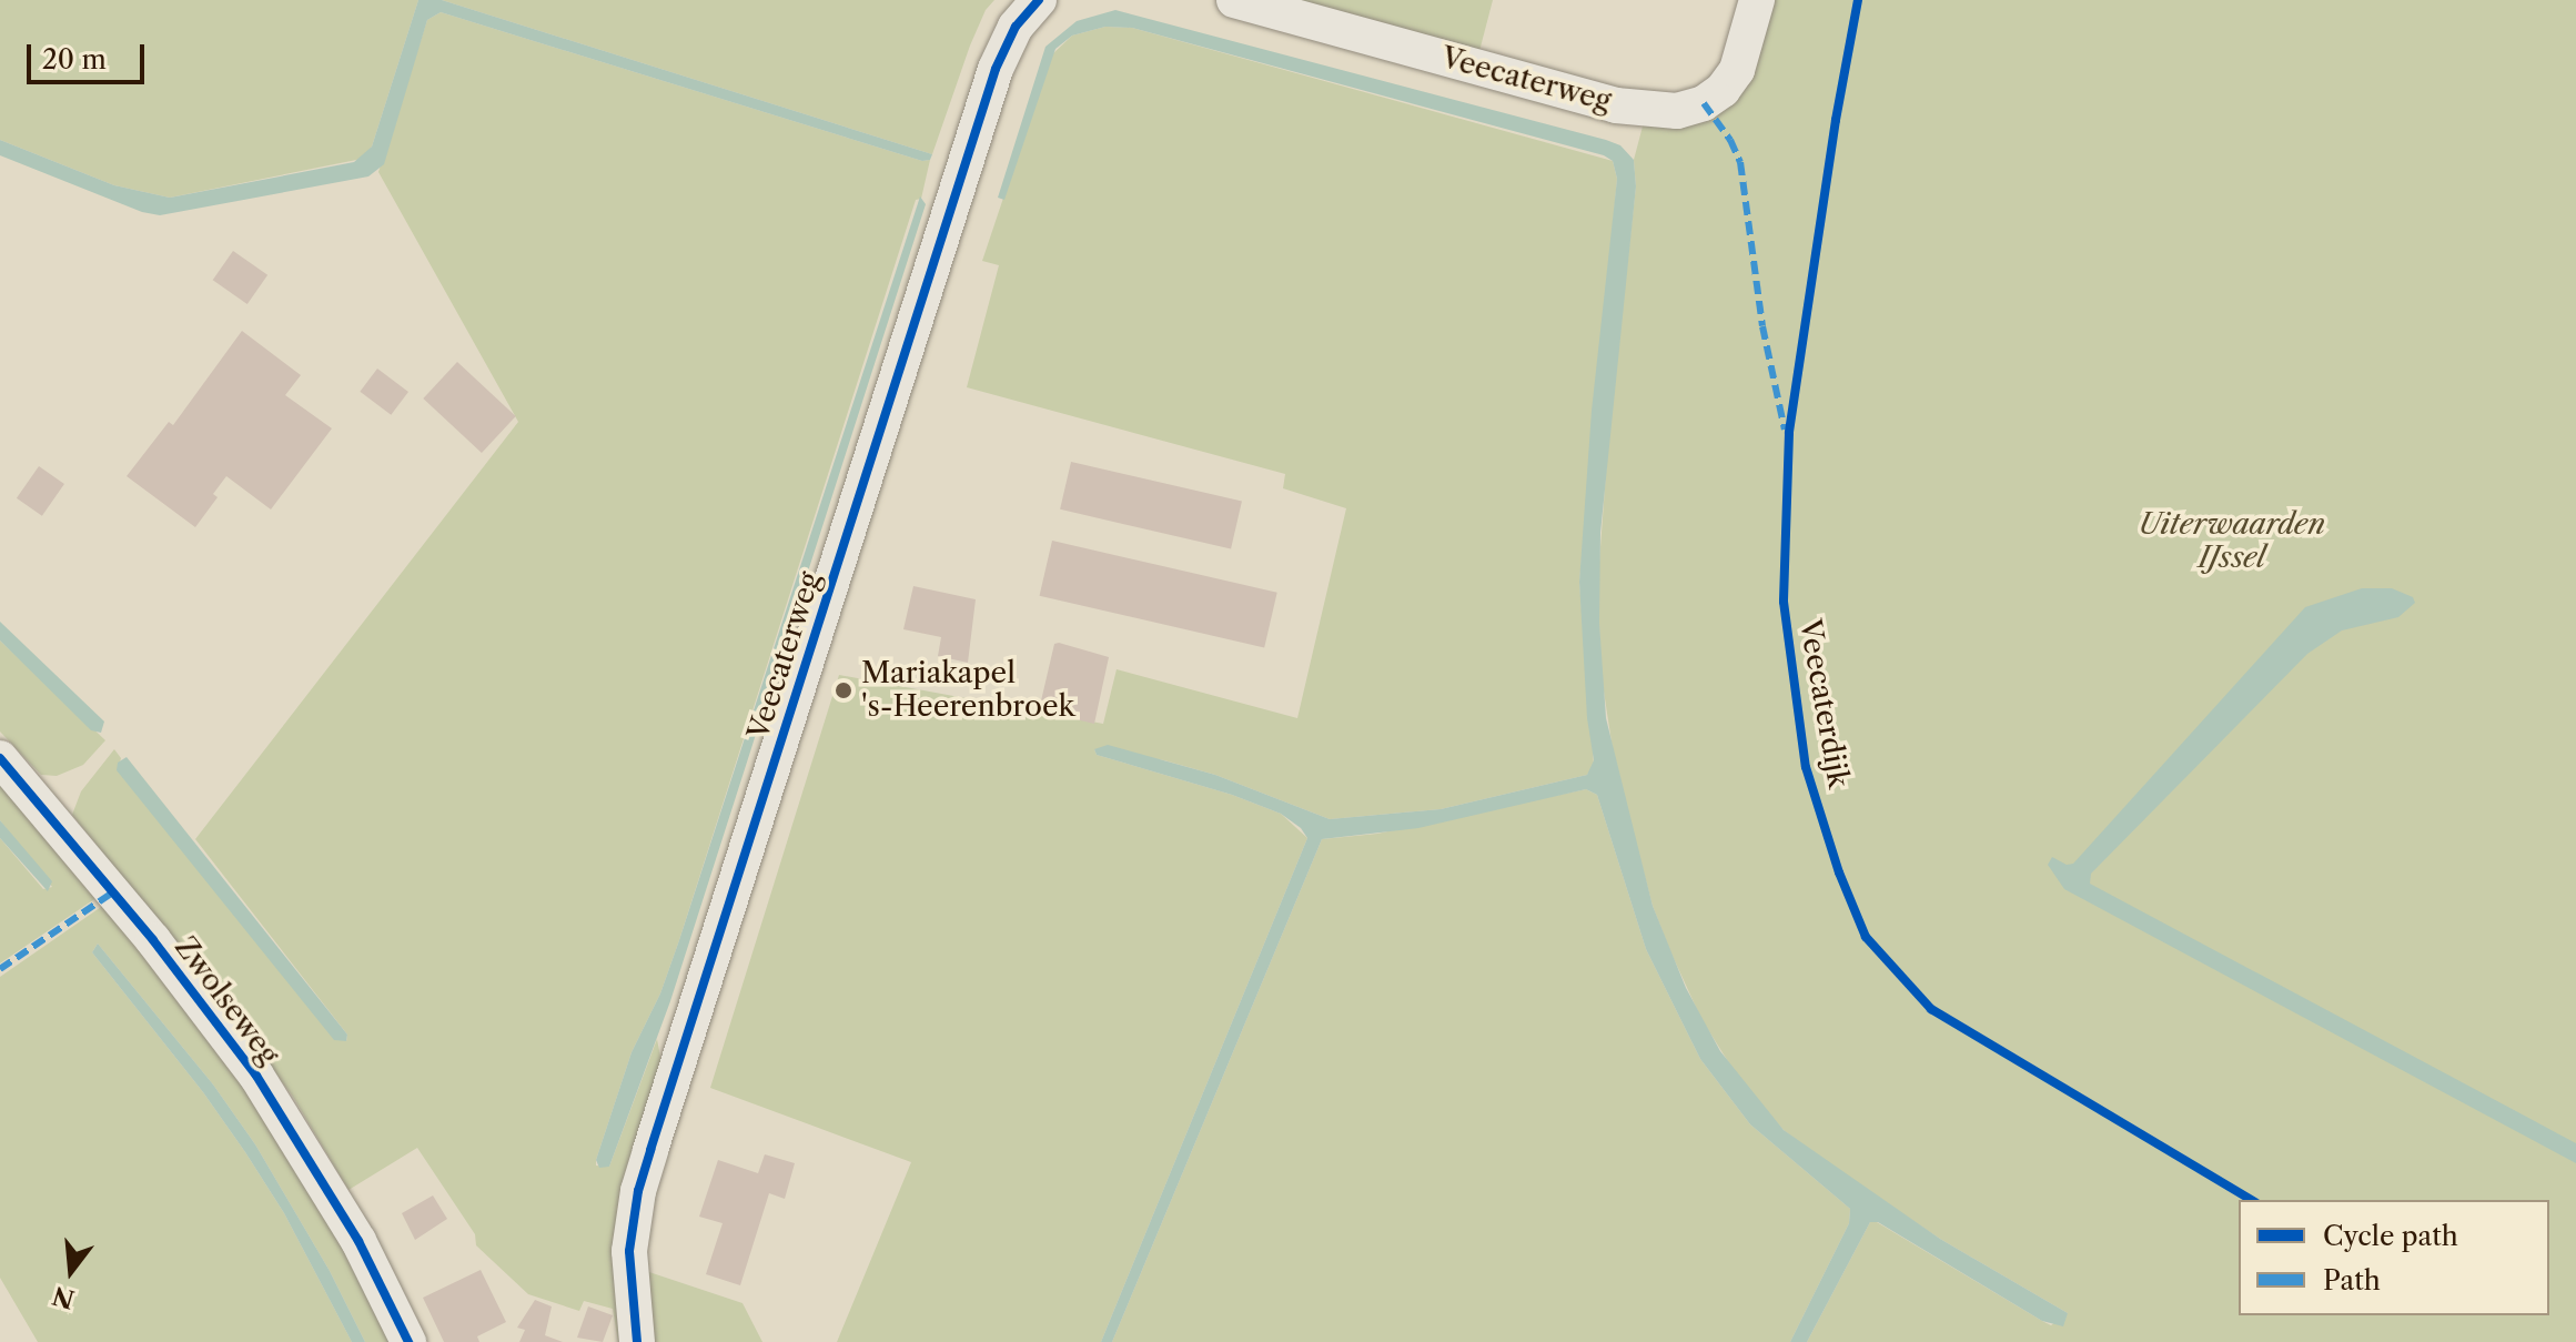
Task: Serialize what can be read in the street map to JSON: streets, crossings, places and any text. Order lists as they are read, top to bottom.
{
  "streets": {
    "street": ["Veecaterweg", "Zwolseweg"],
    "cycle path": ["Veecaterdijk"]
  },
  "parks": ["Uiterwaarden IJssel"],
  "places": ["Mariakapel 's-Heerenbroek"],
  "legend": ["Cycle path", "Path"],
  "scale_bar": "20 m",
  "north": "bottom"
}
